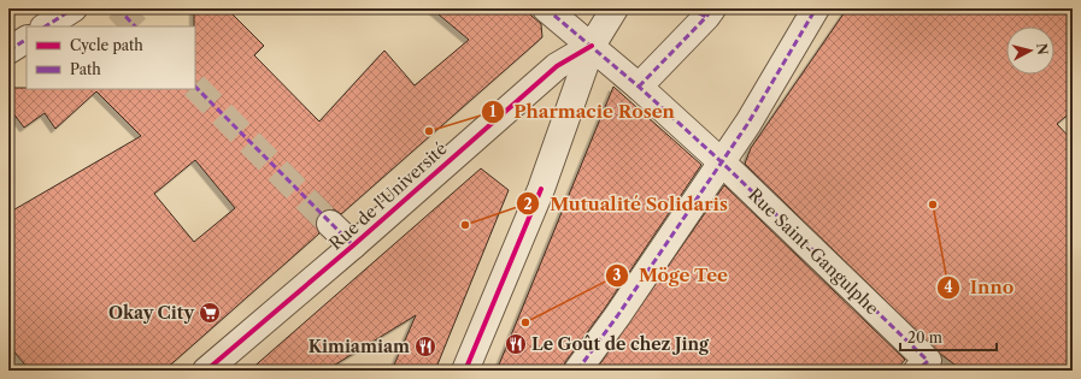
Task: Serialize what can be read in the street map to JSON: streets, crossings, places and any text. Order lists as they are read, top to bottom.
{
  "streets": {
    "street": ["Rue de l'Université", "Rue Saint-Gangulphe"]
  },
  "crossings": [
    ["Rue de l'Université", "Rue Saint-Gangulphe"]
  ],
  "places": {
    "other": [
      "Pharmacie Rosen",
      "Inno",
      "Mutualité Solidaris",
      "Möge Tee"
    ],
    "supermarket": ["Okay City"],
    "restaurant": ["Le Goût de chez Jing", "Kimiamiam"]
  },
  "legend": ["Cycle path", "Path"],
  "scale_bar": "20 m",
  "north": "right"
}
